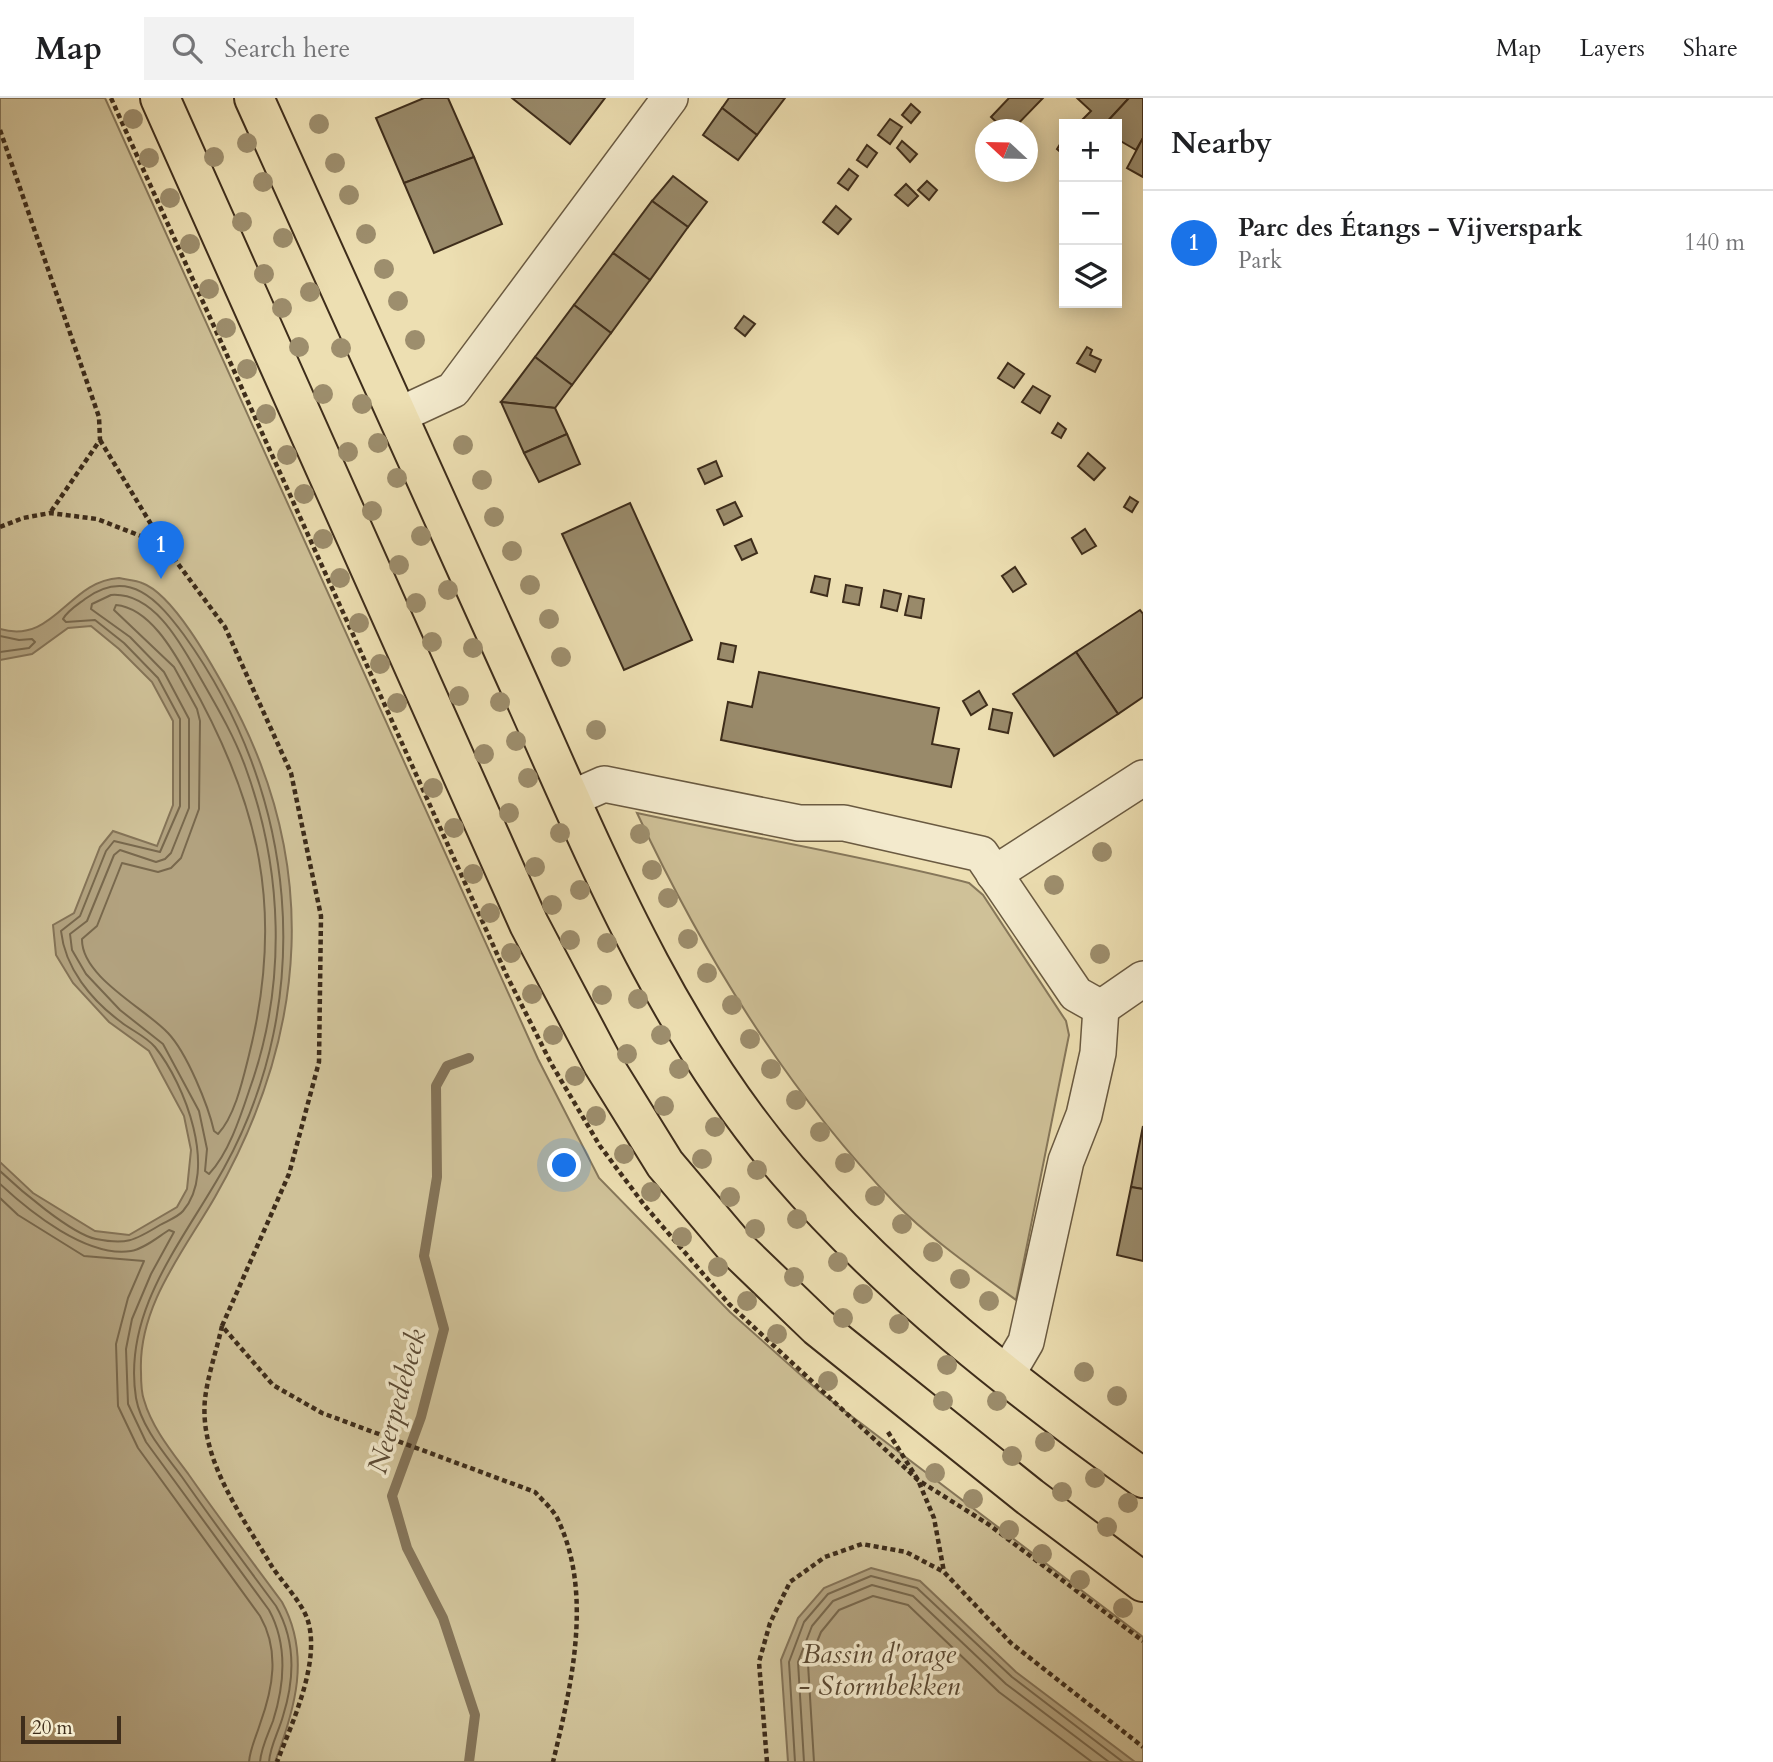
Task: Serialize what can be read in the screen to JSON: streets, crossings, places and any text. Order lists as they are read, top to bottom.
{
  "water": ["Neerpedebeek", "Bassin d'orage - Stormbekken"],
  "scale_bar": "20 m",
  "north": "left",
  "page": {
    "header": "Map",
    "search": "Search here",
    "nav": ["Map", "Layers", "Share"],
    "heading": "Nearby",
    "map_buttons": ["+", "−"],
    "list": [
      {
        "mark": "1",
        "name": "Parc des Étangs - Vijverspark",
        "note": "Park",
        "value": "140 m"
      }
    ],
    "pins": "1",
    "scale": "20 m"
  }
}
